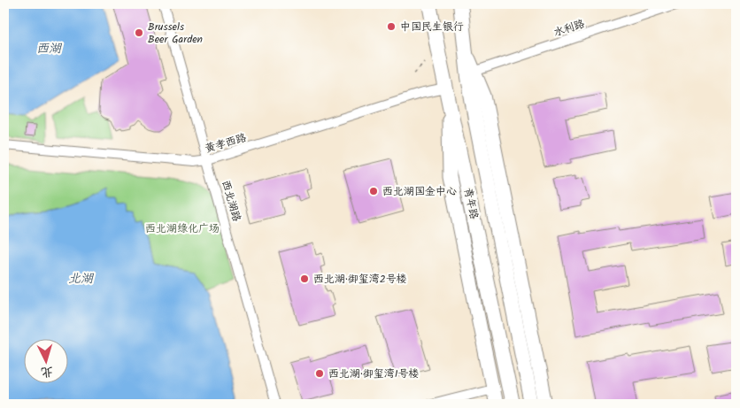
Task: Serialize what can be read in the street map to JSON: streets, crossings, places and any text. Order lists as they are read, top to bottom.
{
  "streets": {
    "main road": ["青年路"],
    "street": ["水利路", "黄孝西路", "西北湖路"]
  },
  "crossings": [
    ["水利路", "青年路"],
    ["黄孝西路", "西北湖路"],
    ["黄孝西路", "青年路"]
  ],
  "water": ["西湖", "北湖"],
  "parks": ["西北湖绿化广场"],
  "places": [
    "中国民生银行",
    "Brussels Beer Garden",
    "西北湖国金中心",
    "西北湖·御玺湾2号楼",
    "西北湖·御玺湾1号楼"
  ],
  "north": "bottom"
}
